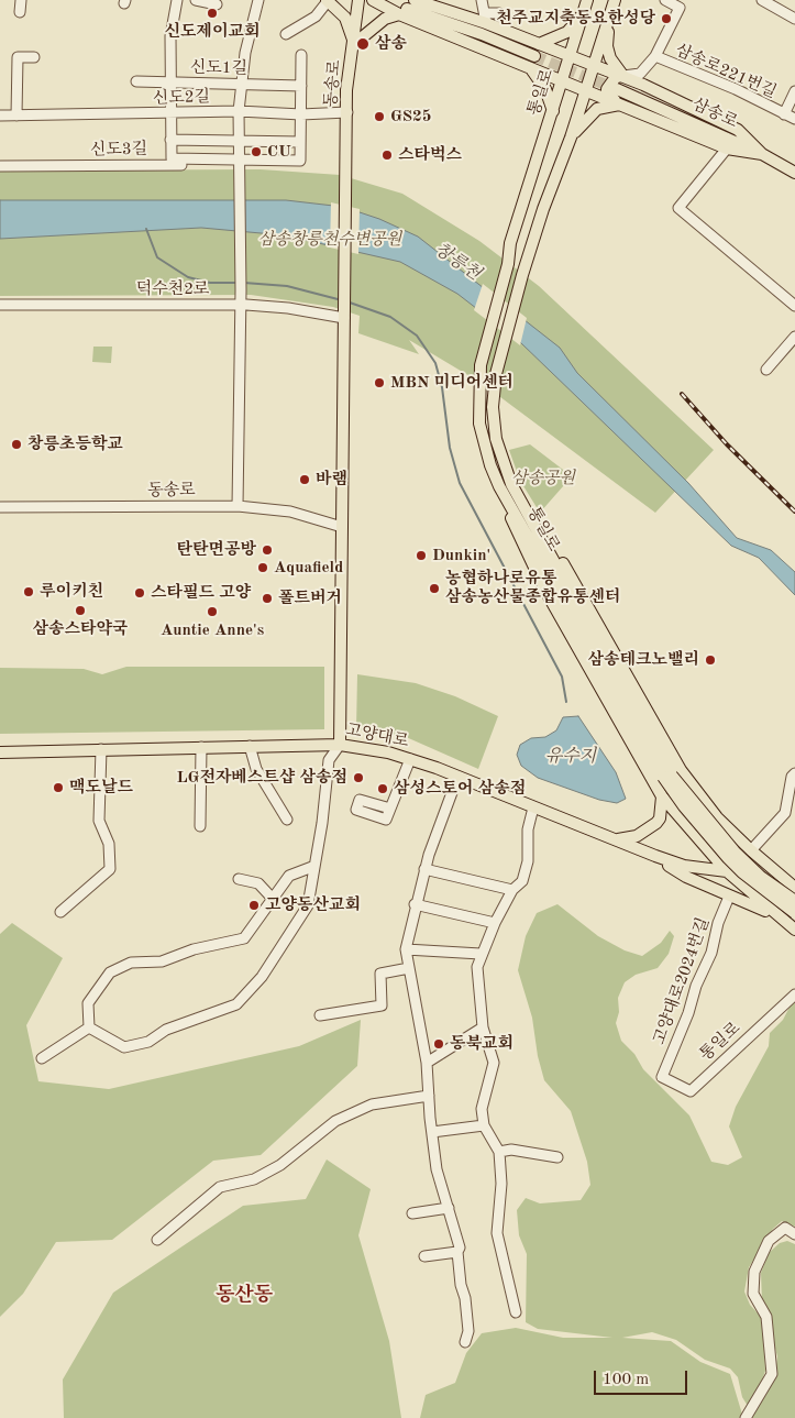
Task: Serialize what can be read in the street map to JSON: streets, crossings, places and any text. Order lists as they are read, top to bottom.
{
  "streets": {
    "main road": [
      "동송로",
      "통일로",
      "삼송로",
      "고양대로"
    ],
    "street": [
      "신도1길",
      "삼송로221번길",
      "신도2길",
      "신도3길",
      "덕수천2로",
      "고양대로2024번길"
    ]
  },
  "crossings": [
    ["동송로", "신도2길"],
    ["동송로", "덕수천2로"],
    ["통일로", "고양대로2024번길"]
  ],
  "districts": ["동산동"],
  "water": ["창릉천", "유수지"],
  "parks": ["삼송창릉천수변공원", "삼송공원"],
  "places": [
    "신도제이교회",
    "천주교지축동요한성당",
    "삼송",
    "GS25",
    "CU",
    "스타벅스",
    "MBN 미디어센터",
    "창릉초등학교",
    "바램",
    "탄탄면공방",
    "Dunkin'",
    "Aquafield",
    "농협하나로유통 삼송농산물종합유통센터",
    "루이키친",
    "스타필드 고양",
    "폴트버거",
    "삼송스타약국",
    "Auntie Anne's",
    "삼송테크노밸리",
    "LG전자베스트샵 삼송점",
    "맥도날드",
    "삼성스토어 삼송점",
    "고양동산교회",
    "동북교회"
  ],
  "scale_bar": "100 m"
}
